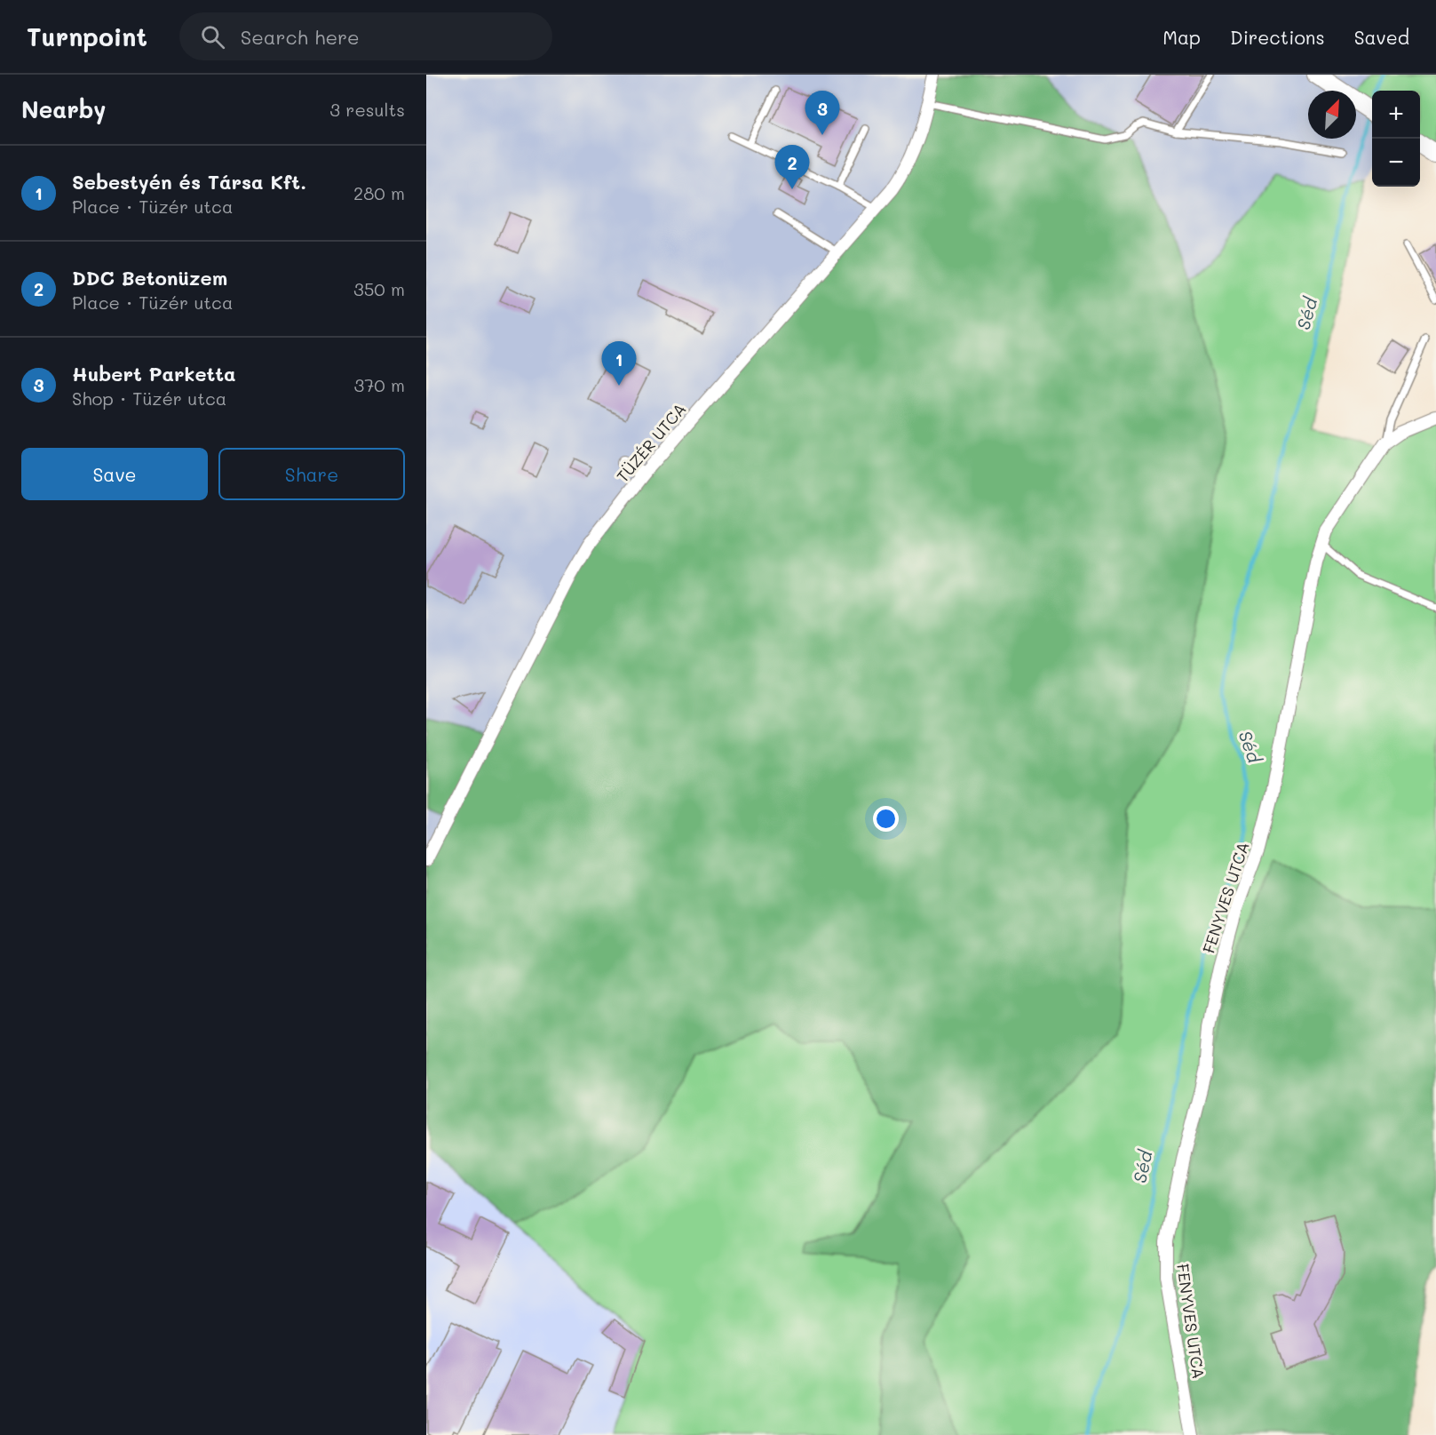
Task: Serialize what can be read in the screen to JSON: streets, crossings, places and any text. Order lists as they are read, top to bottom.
{
  "streets": {
    "street": ["TÜZÉR UTCA", "FENYVES UTCA"]
  },
  "water": ["Séd"],
  "north": "top right",
  "page": {
    "header": "Turnpoint",
    "search": "Search here",
    "nav": ["Map", "Directions", "Saved"],
    "heading": ["Nearby", "3 results"],
    "map_buttons": ["+", "−"],
    "pins": ["3", "2", "1"],
    "list": [
      {
        "mark": "1",
        "name": "Sebestyén és Társa Kft.",
        "note": "Place · Tüzér utca",
        "value": "280 m"
      },
      {
        "mark": "2",
        "name": "DDC Betonüzem",
        "note": "Place · Tüzér utca",
        "value": "350 m"
      },
      {
        "mark": "3",
        "name": "Hubert Parketta",
        "note": "Shop · Tüzér utca",
        "value": "370 m"
      }
    ],
    "buttons": ["Save", "Share"]
  }
}
